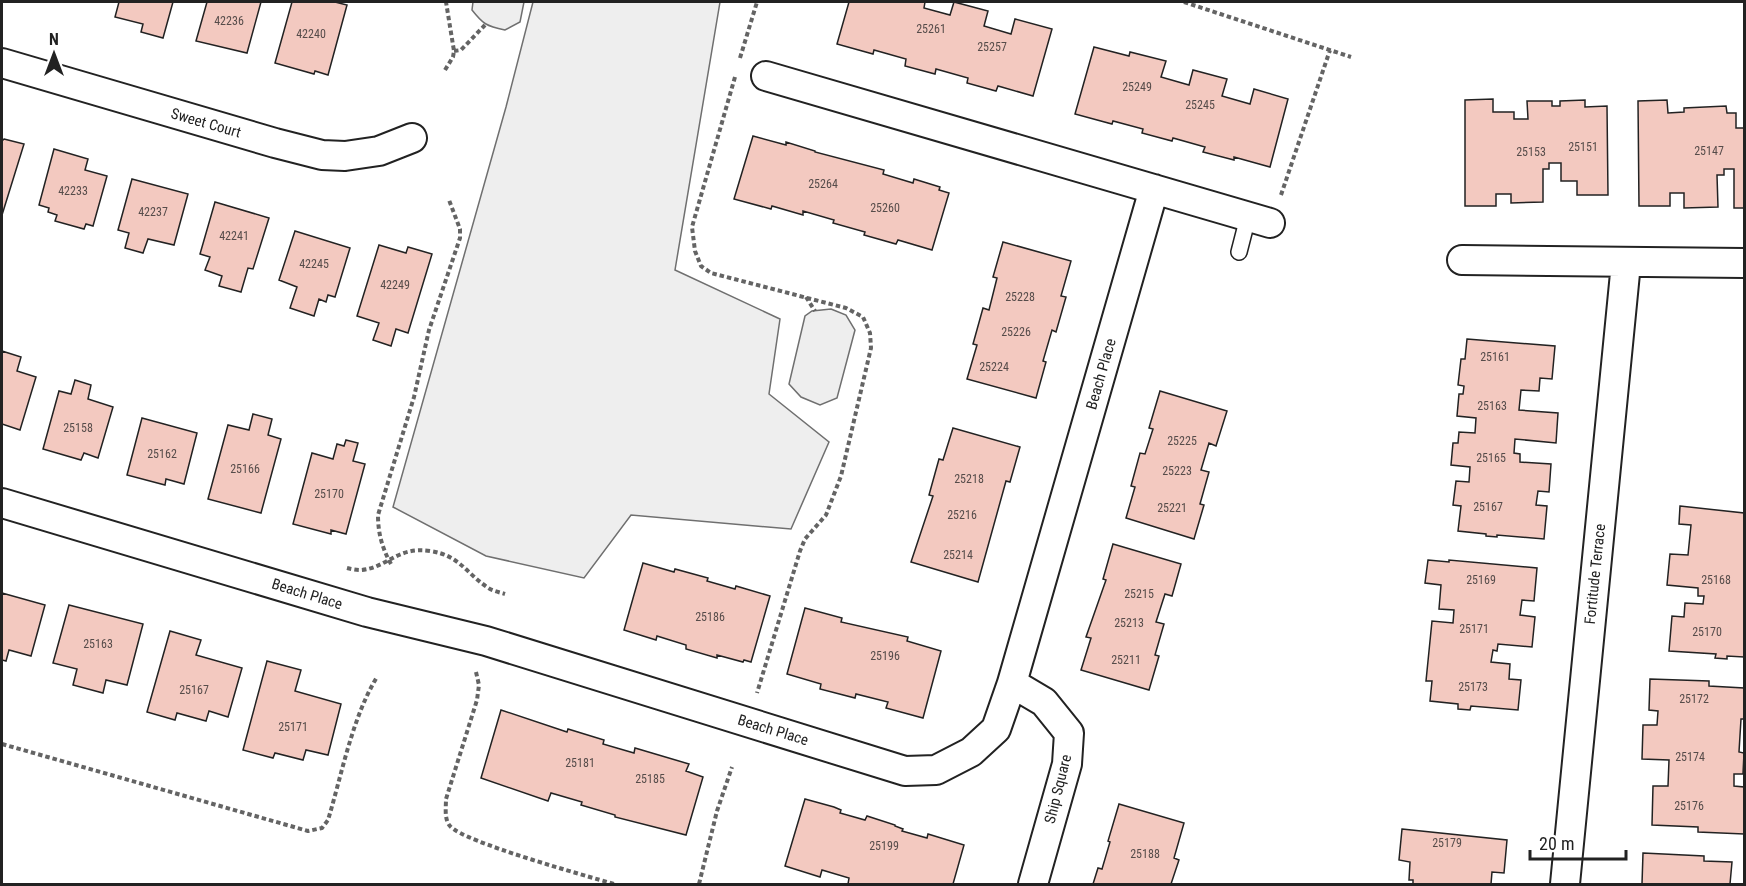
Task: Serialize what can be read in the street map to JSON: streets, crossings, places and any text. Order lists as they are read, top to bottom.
{
  "streets": {
    "street": [
      "Sweet Court",
      "Beach Place",
      "Fortitude Terrace",
      "Ship Square"
    ]
  },
  "crossings": [
    ["Beach Place", "Ship Square"]
  ],
  "house_numbers": [
    "42236",
    "25261",
    "42240",
    "25257",
    "25249",
    "25245",
    "25151",
    "25147",
    "25153",
    "25264",
    "42233",
    "25260",
    "42237",
    "42241",
    "42245",
    "42249",
    "25228",
    "25226",
    "25161",
    "25224",
    "25163",
    "25158",
    "25225",
    "25162",
    "25165",
    "25166",
    "25223",
    "25218",
    "25170",
    "25167",
    "25221",
    "25216",
    "25214",
    "25169",
    "25168",
    "25215",
    "25186",
    "25213",
    "25171",
    "25170",
    "25163",
    "25196",
    "25211",
    "25173",
    "25167",
    "25172",
    "25171",
    "25174",
    "25181",
    "25185",
    "25176",
    "25179",
    "25199",
    "25188"
  ],
  "scale_bar": "20 m",
  "north": "top"
}
